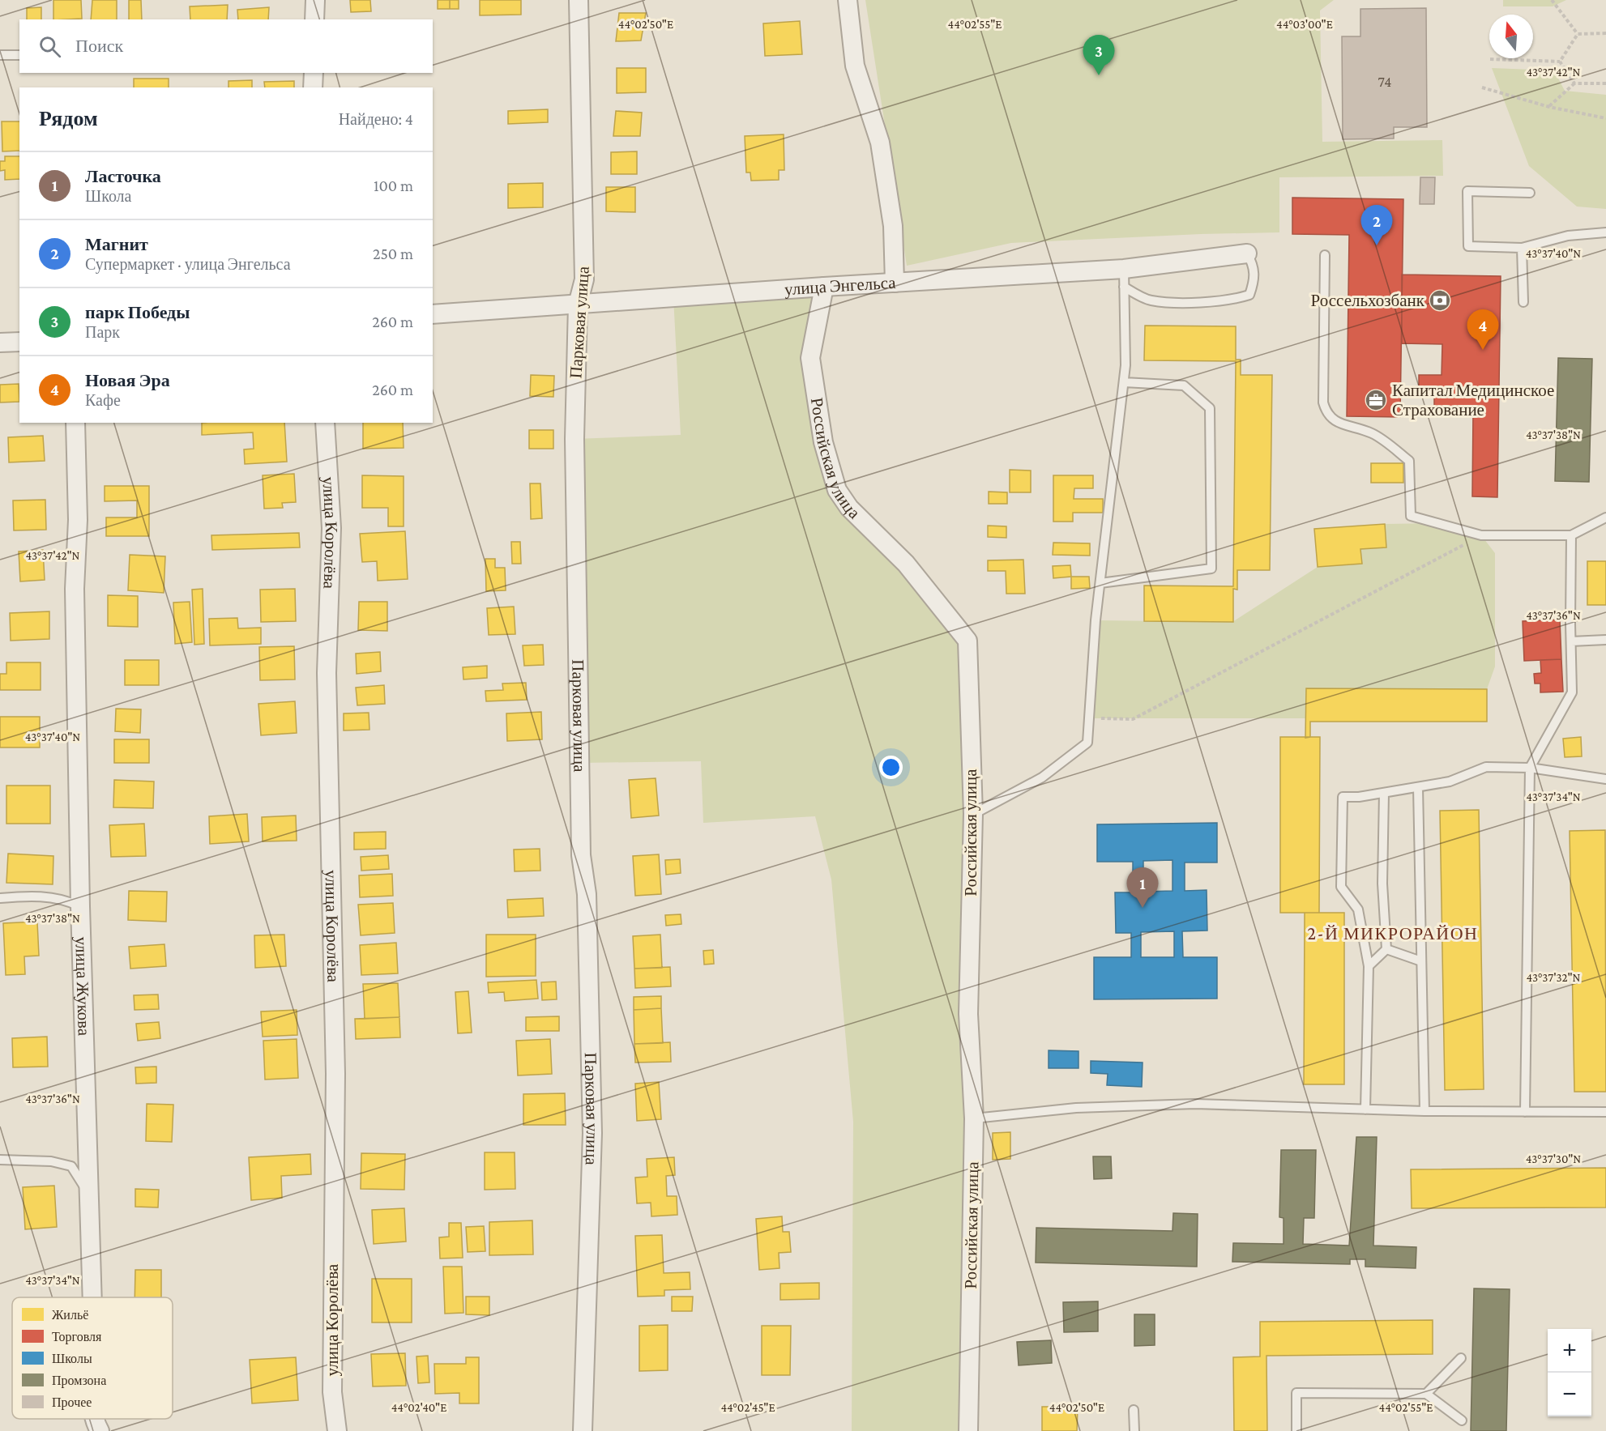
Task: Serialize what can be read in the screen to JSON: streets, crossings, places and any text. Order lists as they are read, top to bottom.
{
  "streets": {
    "street": [
      "улица Энгельса",
      "Парковая улица",
      "Российская улица",
      "улица Королёва",
      "улица Жукова"
    ]
  },
  "crossings": [
    ["улица Энгельса", "Парковая улица"],
    ["улица Энгельса", "Российская улица"]
  ],
  "districts": ["2-Й МИКРОРАЙОН"],
  "places": {
    "bank": ["Россельхозбанк"],
    "office": ["Капитал Медицинское Страхование"]
  },
  "house_numbers": ["74"],
  "legend": [
    "Жильё",
    "Торговля",
    "Школы",
    "Промзона",
    "Прочее"
  ],
  "north": "top",
  "page": {
    "search": "Поиск",
    "pins": [
      "3",
      "2",
      "4",
      "1"
    ],
    "heading": ["Рядом", "Найдено: 4"],
    "list": [
      {
        "mark": "1",
        "name": "Ласточка",
        "note": "Школа",
        "value": "100 m"
      },
      {
        "mark": "2",
        "name": "Магнит",
        "note": "Супермаркет · улица Энгельса",
        "value": "250 m"
      },
      {
        "mark": "3",
        "name": "парк Победы",
        "note": "Парк",
        "value": "260 m"
      },
      {
        "mark": "4",
        "name": "Новая Эра",
        "note": "Кафе",
        "value": "260 m"
      }
    ],
    "map_buttons": ["+", "−"]
  },
  "coordinates": [
    "44°03'00\"E",
    "44°02'50\"E",
    "44°02'55\"E",
    "43°37'42\"N",
    "43°37'40\"N",
    "43°37'38\"N",
    "43°37'36\"N",
    "43°37'34\"N",
    "43°37'32\"N",
    "43°37'30\"N",
    "44°02'40\"E",
    "44°02'45\"E"
  ]
}
